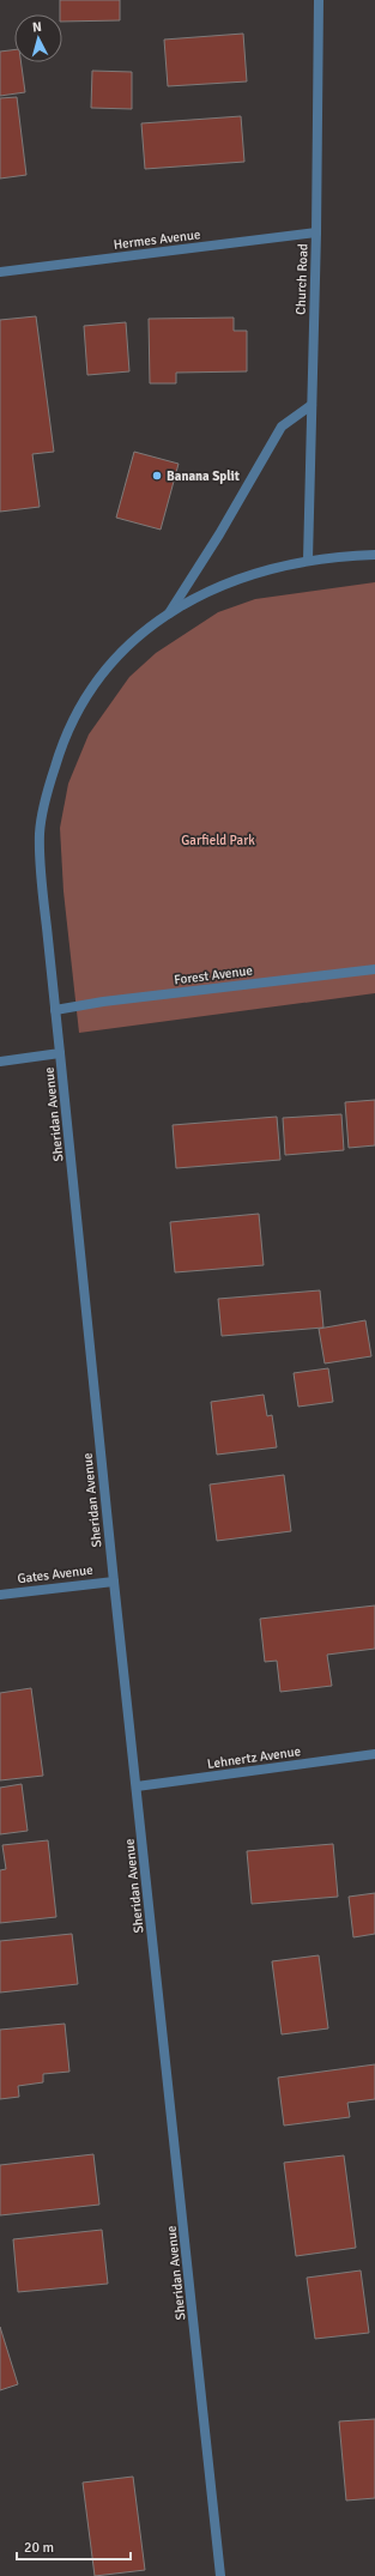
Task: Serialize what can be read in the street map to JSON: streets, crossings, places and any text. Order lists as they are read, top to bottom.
{
  "streets": {
    "street": [
      "Hermes Avenue",
      "Church Road",
      "Forest Avenue",
      "Sheridan Avenue",
      "Gates Avenue",
      "Lehnertz Avenue"
    ]
  },
  "crossings": [
    ["Hermes Avenue", "Church Road"],
    ["Church Road", "Sheridan Avenue"],
    ["Forest Avenue", "Sheridan Avenue"],
    ["Sheridan Avenue", "Gates Avenue"],
    ["Sheridan Avenue", "Lehnertz Avenue"]
  ],
  "parks": ["Garfield Park"],
  "places": ["Banana Split"],
  "scale_bar": "20 m",
  "north": "top"
}
